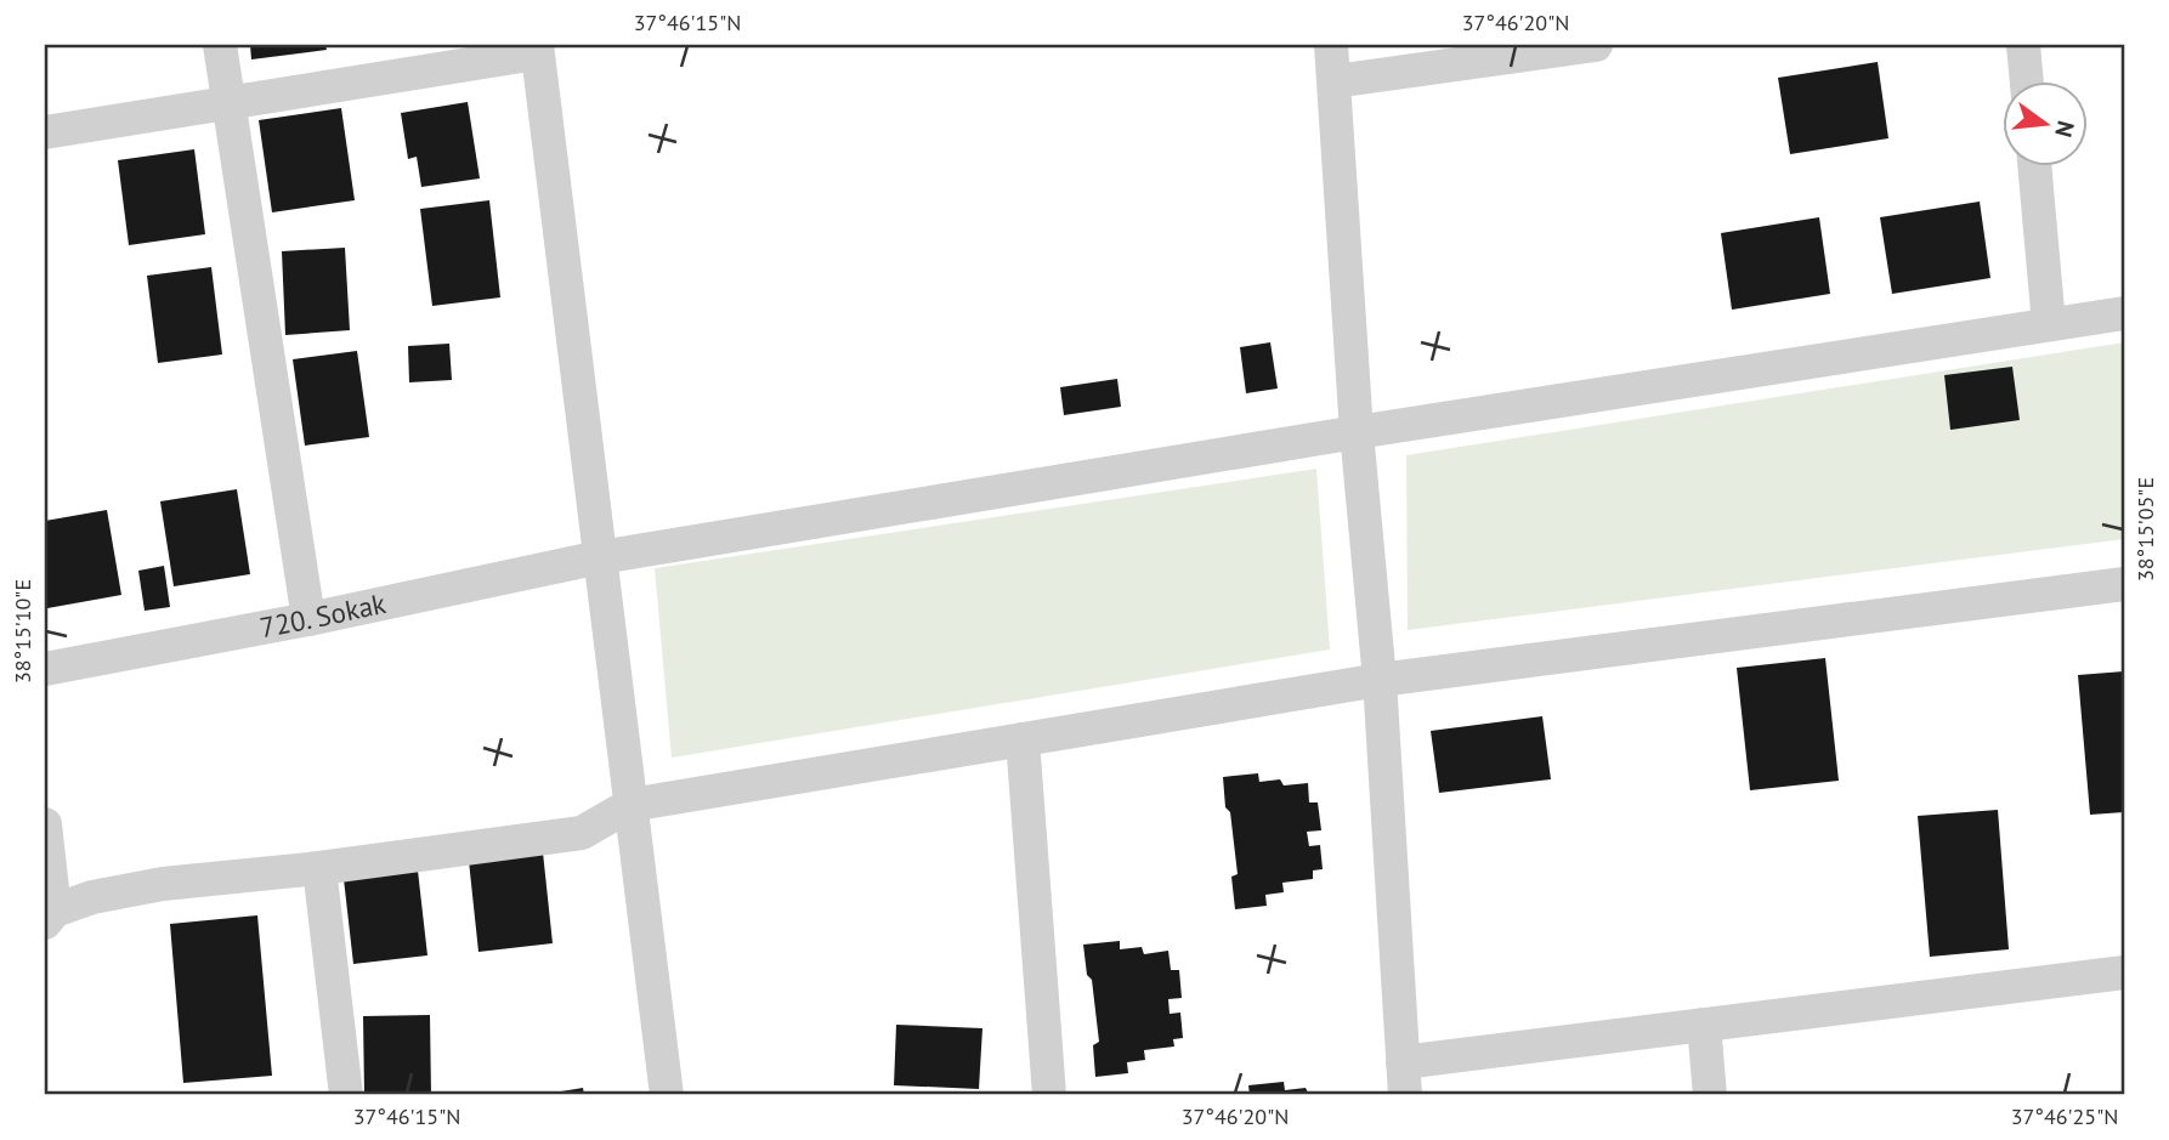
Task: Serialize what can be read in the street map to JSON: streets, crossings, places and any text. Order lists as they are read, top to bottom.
{
  "streets": {
    "street": ["720. Sokak"]
  },
  "north": "right",
  "coordinates": [
    "37°46'15\"N",
    "37°46'20\"N",
    "38°15'05\"E",
    "38°15'10\"E",
    "37°46'25\"N"
  ]
}
